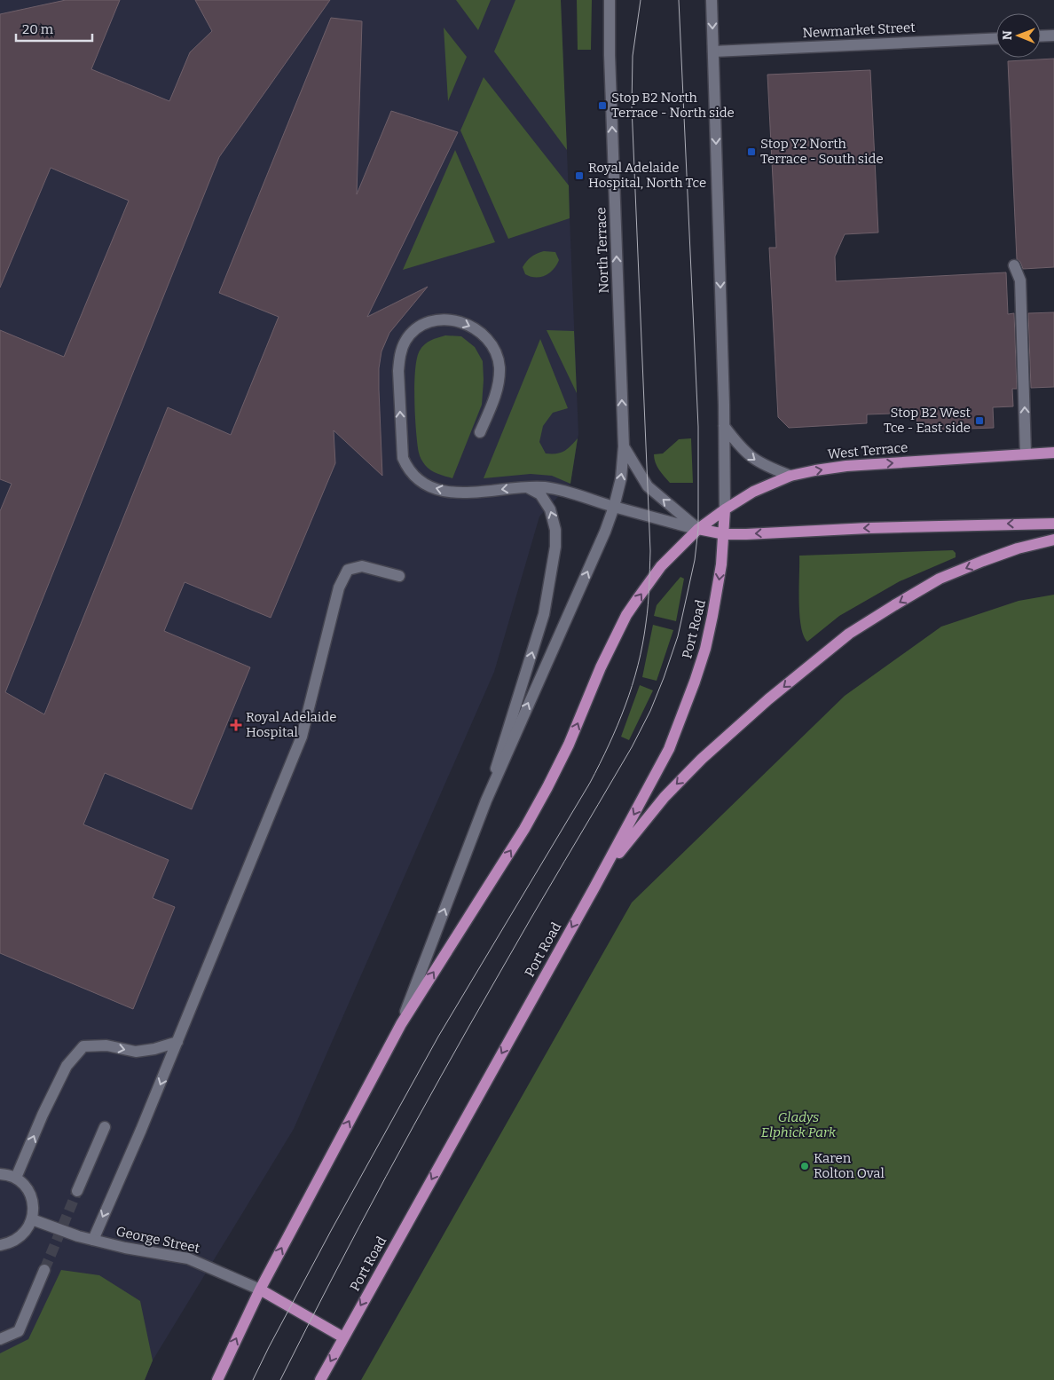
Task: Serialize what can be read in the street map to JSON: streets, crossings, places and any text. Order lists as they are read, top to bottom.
{
  "streets": {
    "main road": [
      "Newmarket Street",
      "North Terrace",
      "West Terrace",
      "Port Road",
      "George Street"
    ]
  },
  "crossings": [
    ["North Terrace", "West Terrace"],
    ["West Terrace", "Port Road"],
    ["Port Road", "George Street"]
  ],
  "one_way": ["North Terrace"],
  "parks": ["Gladys Elphick Park"],
  "places": {
    "transit": [
      "Stop B2 North Terrace - North side",
      "Stop Y2 North Terrace - South side",
      "Royal Adelaide Hospital, North Tce",
      "Stop B2 West Tce - East side"
    ],
    "health": ["Royal Adelaide Hospital"],
    "other": ["Karen Rolton Oval"]
  },
  "scale_bar": "20 m",
  "north": "left"
}
